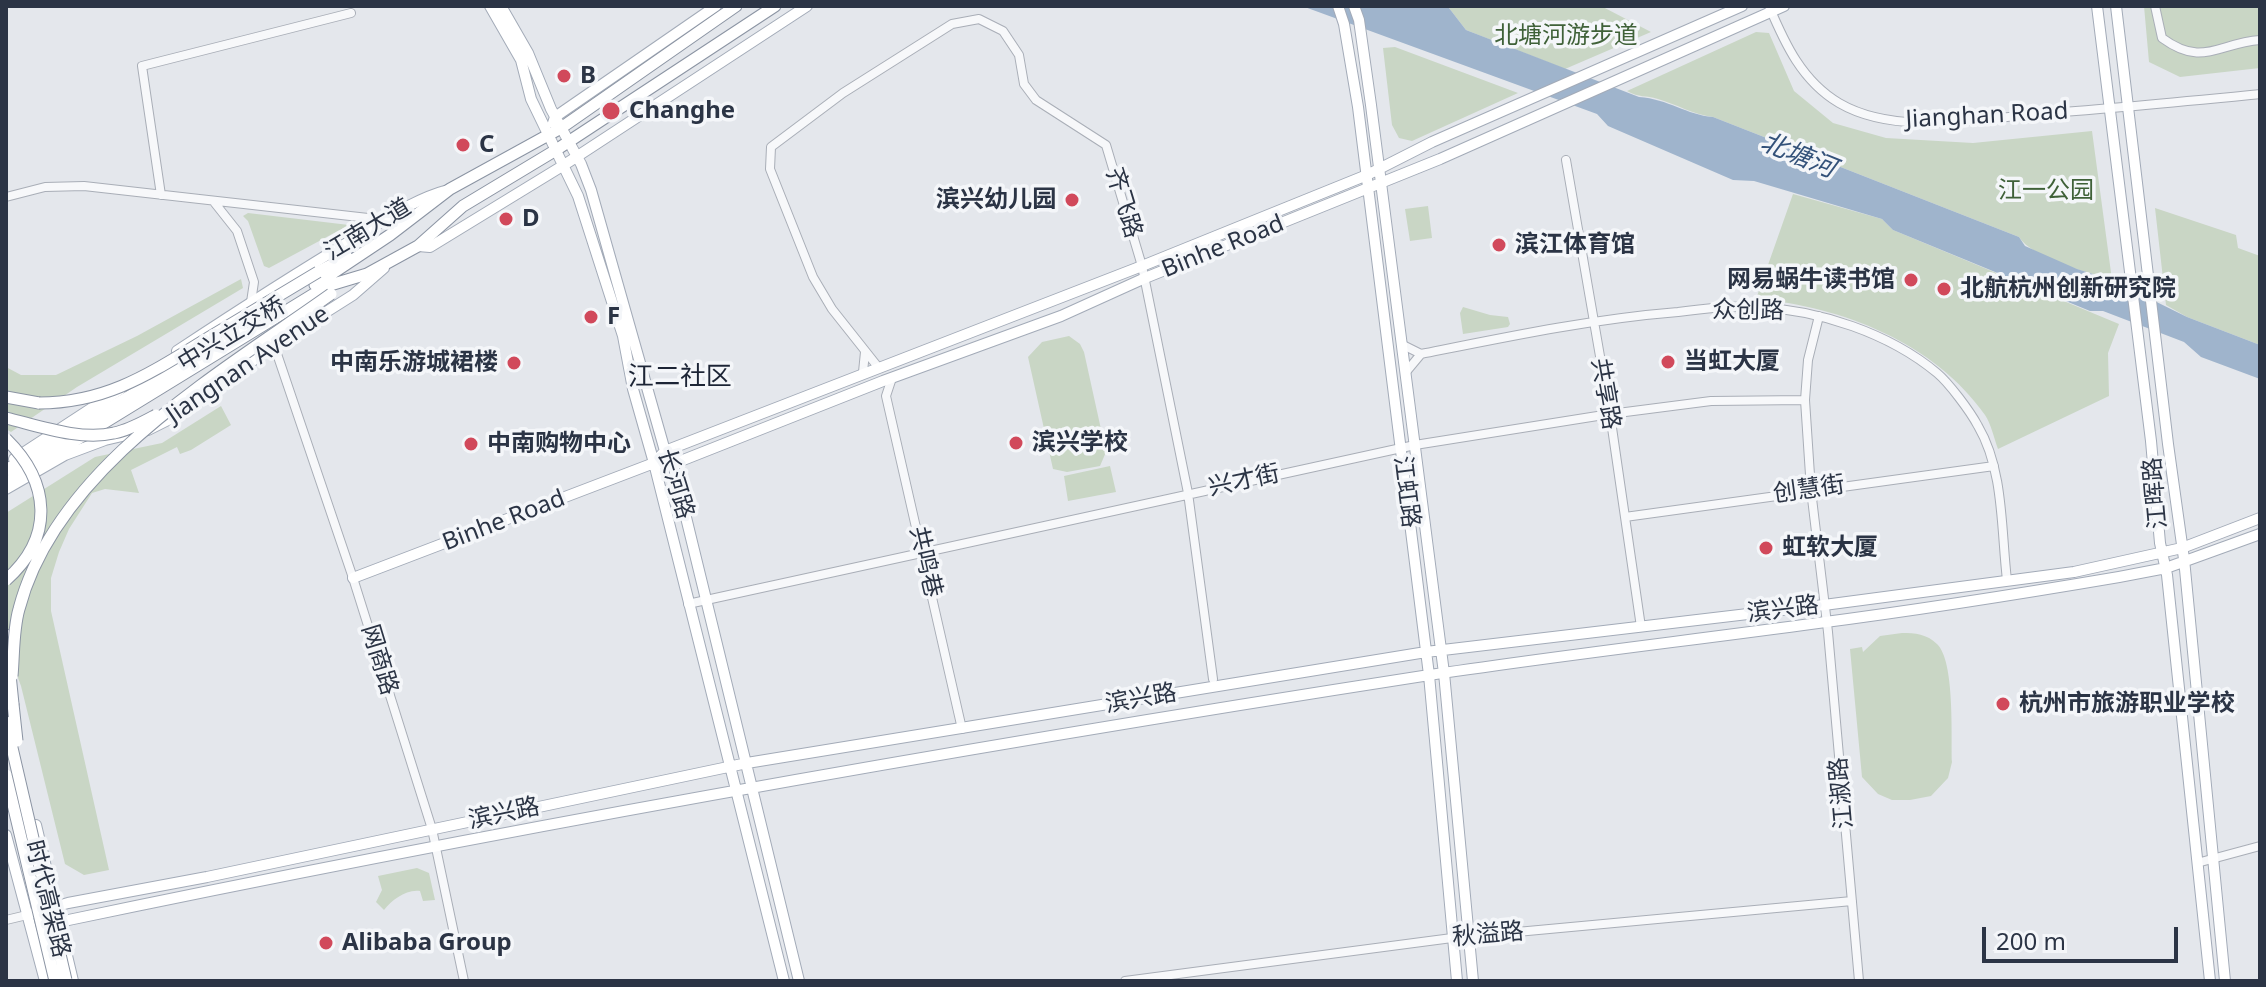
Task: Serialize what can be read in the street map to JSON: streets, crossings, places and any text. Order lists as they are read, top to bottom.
{
  "streets": {
    "highway": [
      "江南大道",
      "中兴立交桥",
      "Jiangnan Avenue",
      "时代高架路"
    ],
    "main road": [
      "Binhe Road",
      "长河路",
      "江虹路",
      "江晖路",
      "滨兴路"
    ],
    "street": [
      "Jianghan Road",
      "齐飞路",
      "众创路",
      "共享路",
      "兴才街",
      "创慧街",
      "共鸣巷",
      "网商路",
      "江淑路",
      "秋溢路"
    ]
  },
  "crossings": [
    ["Jianghan Road", "Binhe Road"],
    ["Jianghan Road", "江晖路"],
    ["齐飞路", "Binhe Road"],
    ["齐飞路", "兴才街"],
    ["江南大道", "中兴立交桥"],
    ["江南大道", "长河路"],
    ["Binhe Road", "长河路"],
    ["Binhe Road", "江虹路"],
    ["Binhe Road", "网商路"],
    ["众创路", "共享路"],
    ["众创路", "创慧街"],
    ["众创路", "滨兴路"],
    ["众创路", "江淑路"],
    ["中兴立交桥", "Jiangnan Avenue"],
    ["Jiangnan Avenue", "长河路"],
    ["Jiangnan Avenue", "网商路"],
    ["共享路", "兴才街"],
    ["共享路", "创慧街"],
    ["共享路", "滨兴路"],
    ["兴才街", "长河路"],
    ["兴才街", "江虹路"],
    ["兴才街", "共鸣巷"],
    ["兴才街", "江淑路"],
    ["长河路", "滨兴路"],
    ["创慧街", "江淑路"],
    ["江虹路", "滨兴路"],
    ["江虹路", "秋溢路"],
    ["江晖路", "滨兴路"],
    ["共鸣巷", "滨兴路"],
    ["滨兴路", "网商路"],
    ["滨兴路", "江淑路"],
    ["江淑路", "秋溢路"]
  ],
  "districts": ["江二社区"],
  "water": ["北塘河"],
  "parks": ["北塘河游步道", "江一公园"],
  "places": [
    "B",
    "Changhe",
    "C",
    "滨兴幼儿园",
    "D",
    "滨江体育馆",
    "网易蜗牛读书馆",
    "北航杭州创新研究院",
    "F",
    "当虹大厦",
    "中南乐游城裙楼",
    "滨兴学校",
    "中南购物中心",
    "虹软大厦",
    "杭州市旅游职业学校",
    "Alibaba Group"
  ],
  "scale_bar": "200 m"
}
